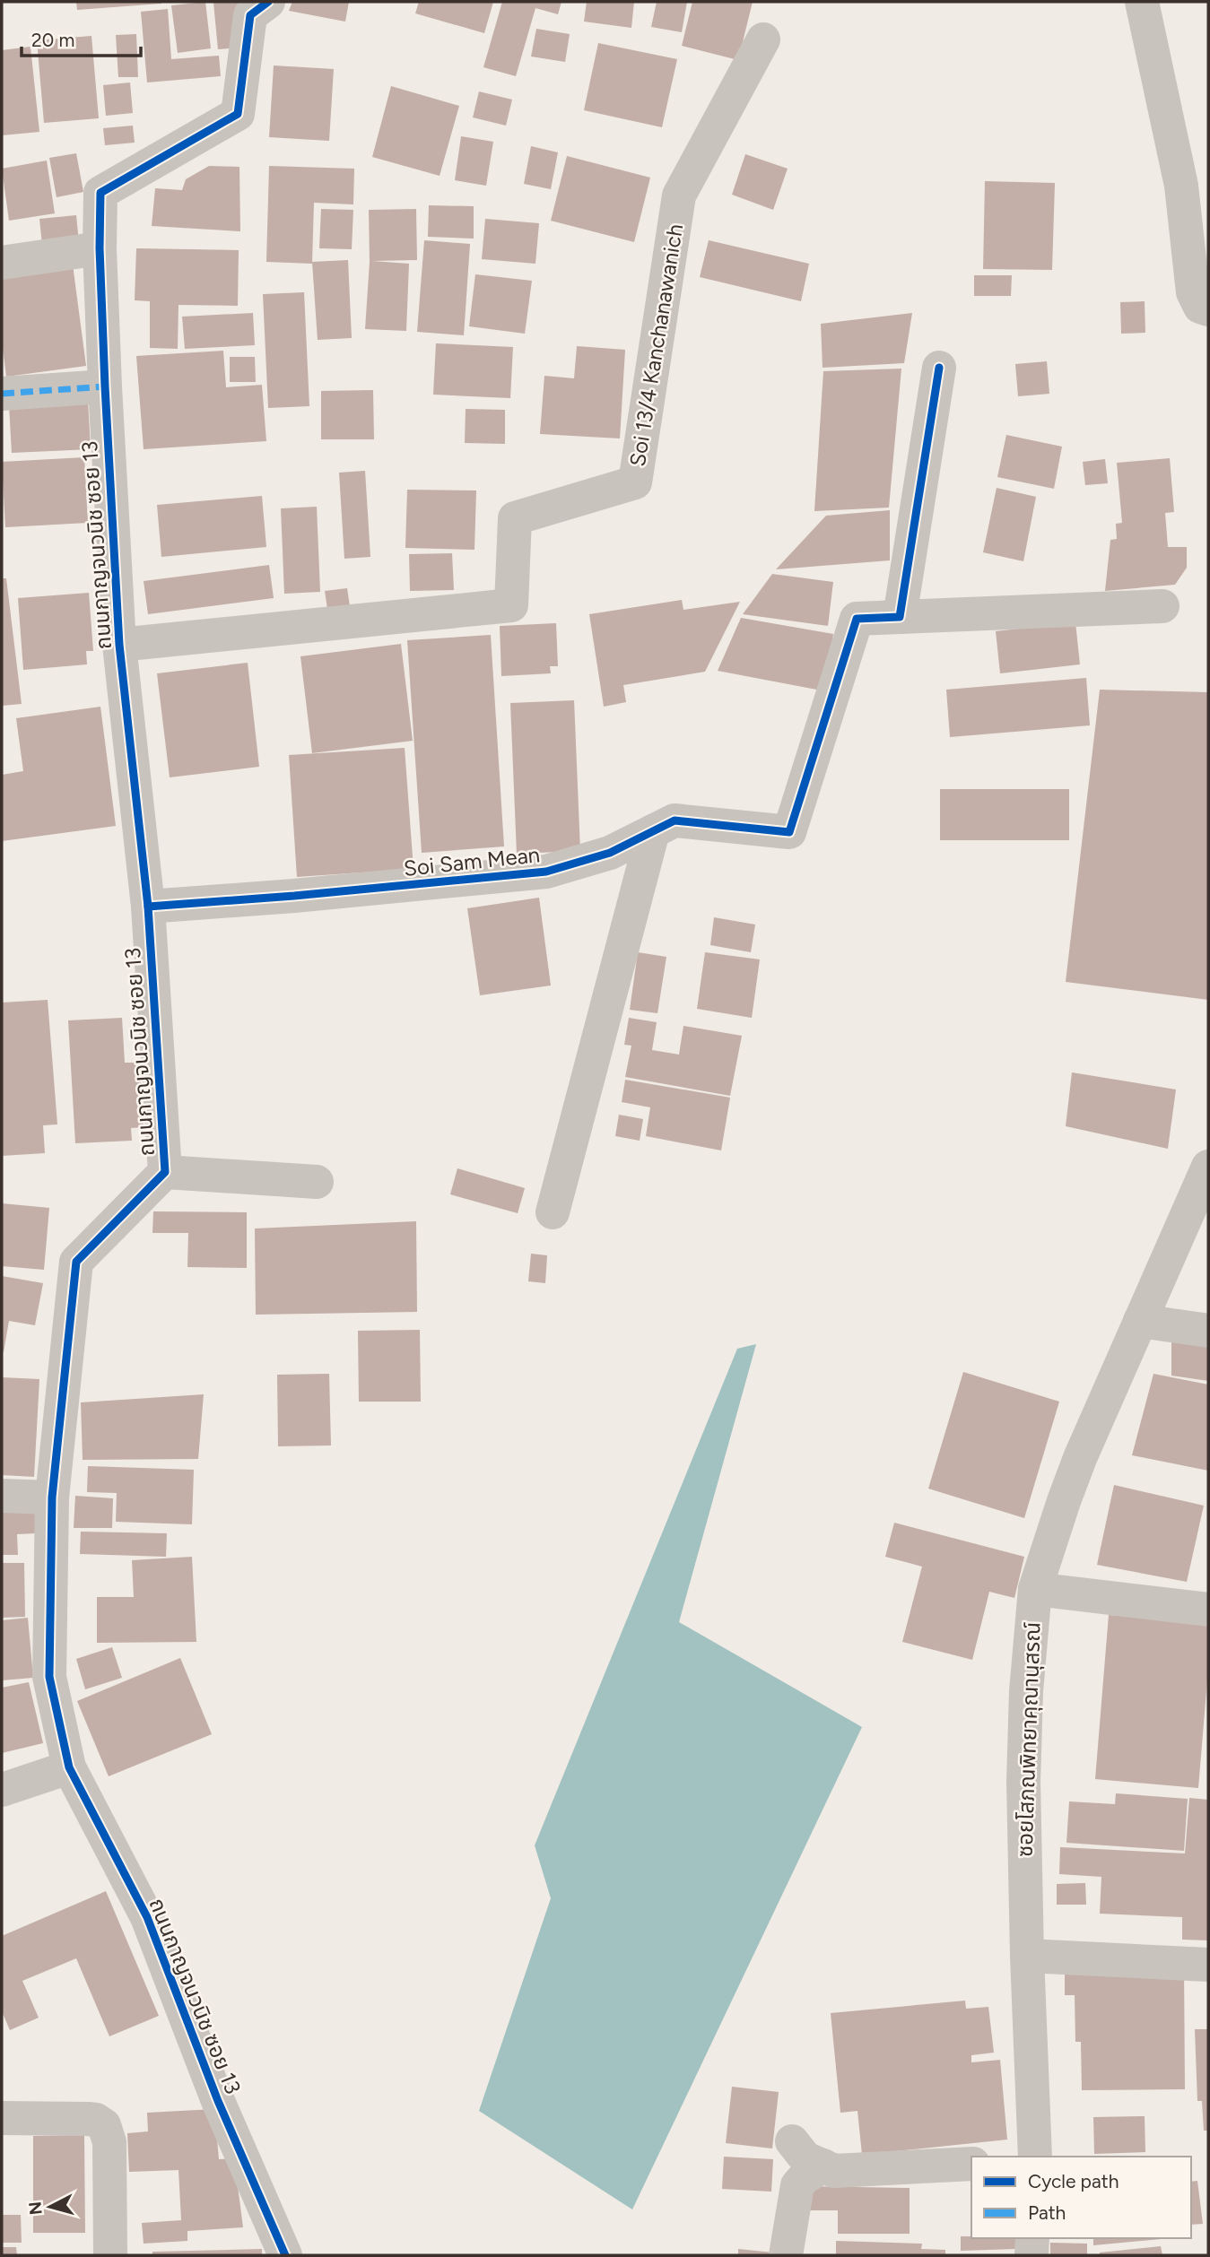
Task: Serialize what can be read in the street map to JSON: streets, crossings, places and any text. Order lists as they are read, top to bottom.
{
  "streets": {
    "street": [
      "Soi 13/4 Kanchanawanich",
      "ถนนกาญจนวนิช ซอย 13",
      "Soi Sam Mean",
      "ซอยโสภณพิทยาคุณานุสรณ์"
    ]
  },
  "crossings": [
    ["Soi 13/4 Kanchanawanich", "ถนนกาญจนวนิช ซอย 13"],
    ["ถนนกาญจนวนิช ซอย 13", "Soi Sam Mean"]
  ],
  "legend": ["Cycle path", "Path"],
  "scale_bar": "20 m",
  "north": "left"
}
